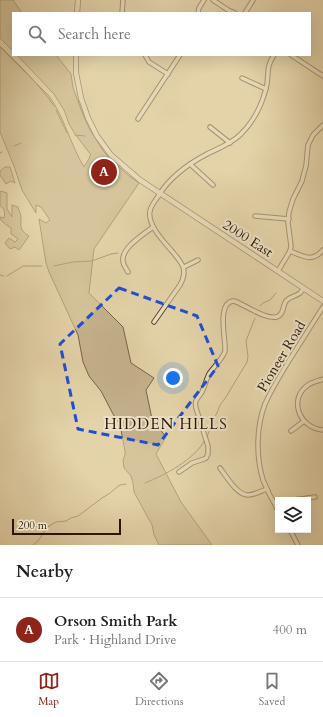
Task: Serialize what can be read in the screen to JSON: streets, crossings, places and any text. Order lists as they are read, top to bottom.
{
  "streets": {
    "street": ["2000 East", "Pioneer Road"]
  },
  "districts": ["HIDDEN HILLS"],
  "scale_bar": "200 m",
  "page": {
    "search": "Search here",
    "pins": "A",
    "scale": "200 m",
    "heading": "Nearby",
    "list": [
      {
        "mark": "A",
        "name": "Orson Smith Park",
        "note": "Park · Highland Drive",
        "value": "400 m"
      }
    ],
    "nav": ["Map", "Directions", "Saved"]
  }
}
